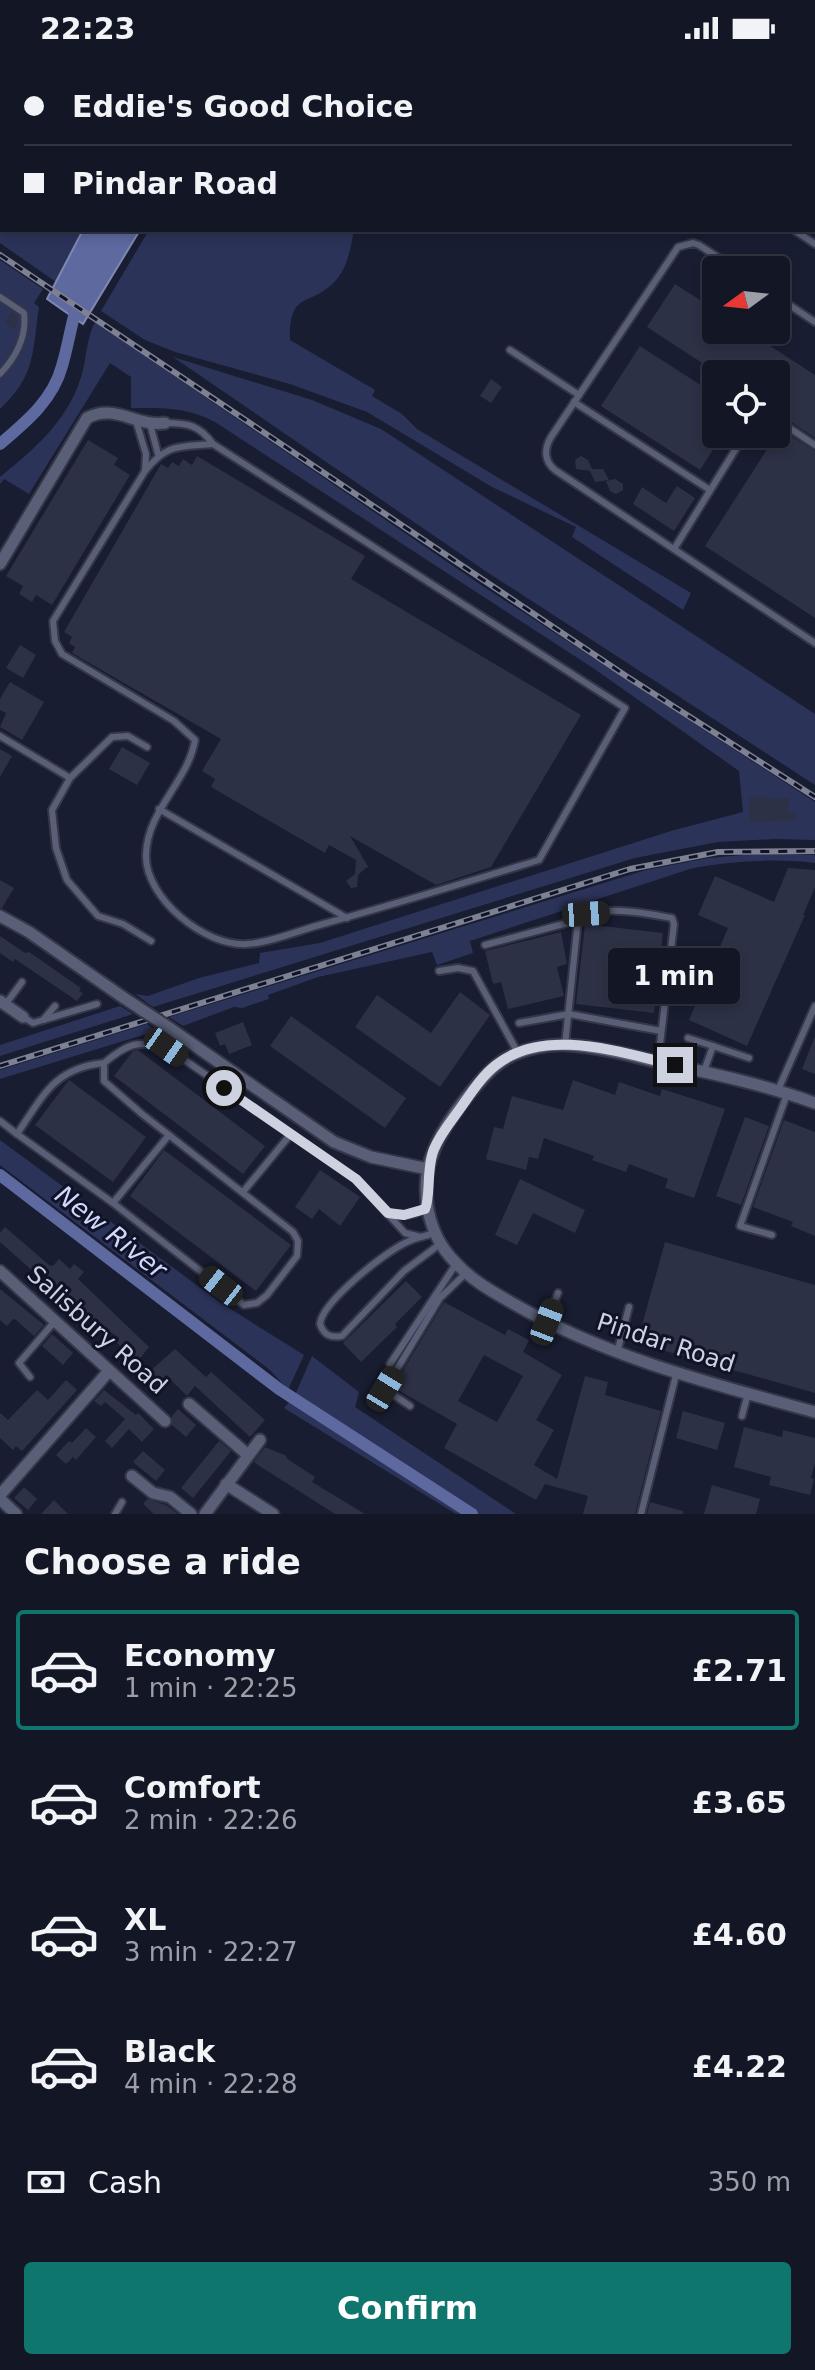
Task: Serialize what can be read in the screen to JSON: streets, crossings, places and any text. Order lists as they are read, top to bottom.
{
  "streets": {
    "street": ["Salisbury Road", "Pindar Road"]
  },
  "water": ["New River"],
  "north": "left",
  "page": {
    "status": "22:23",
    "banner": ["Eddie's Good Choice", "Pindar Road"],
    "bubble": "1 min",
    "heading": "Choose a ride",
    "list": [
      {
        "name": "Economy",
        "note": "1 min · 22:25",
        "value": "£2.71"
      },
      {
        "name": "Comfort",
        "note": "2 min · 22:26",
        "value": "£3.65"
      },
      {
        "name": "XL",
        "note": "3 min · 22:27",
        "value": "£4.60"
      },
      {
        "name": "Black",
        "note": "4 min · 22:28",
        "value": "£4.22"
      }
    ],
    "pay": ["Cash", "350 m"],
    "buttons": "Confirm"
  }
}
